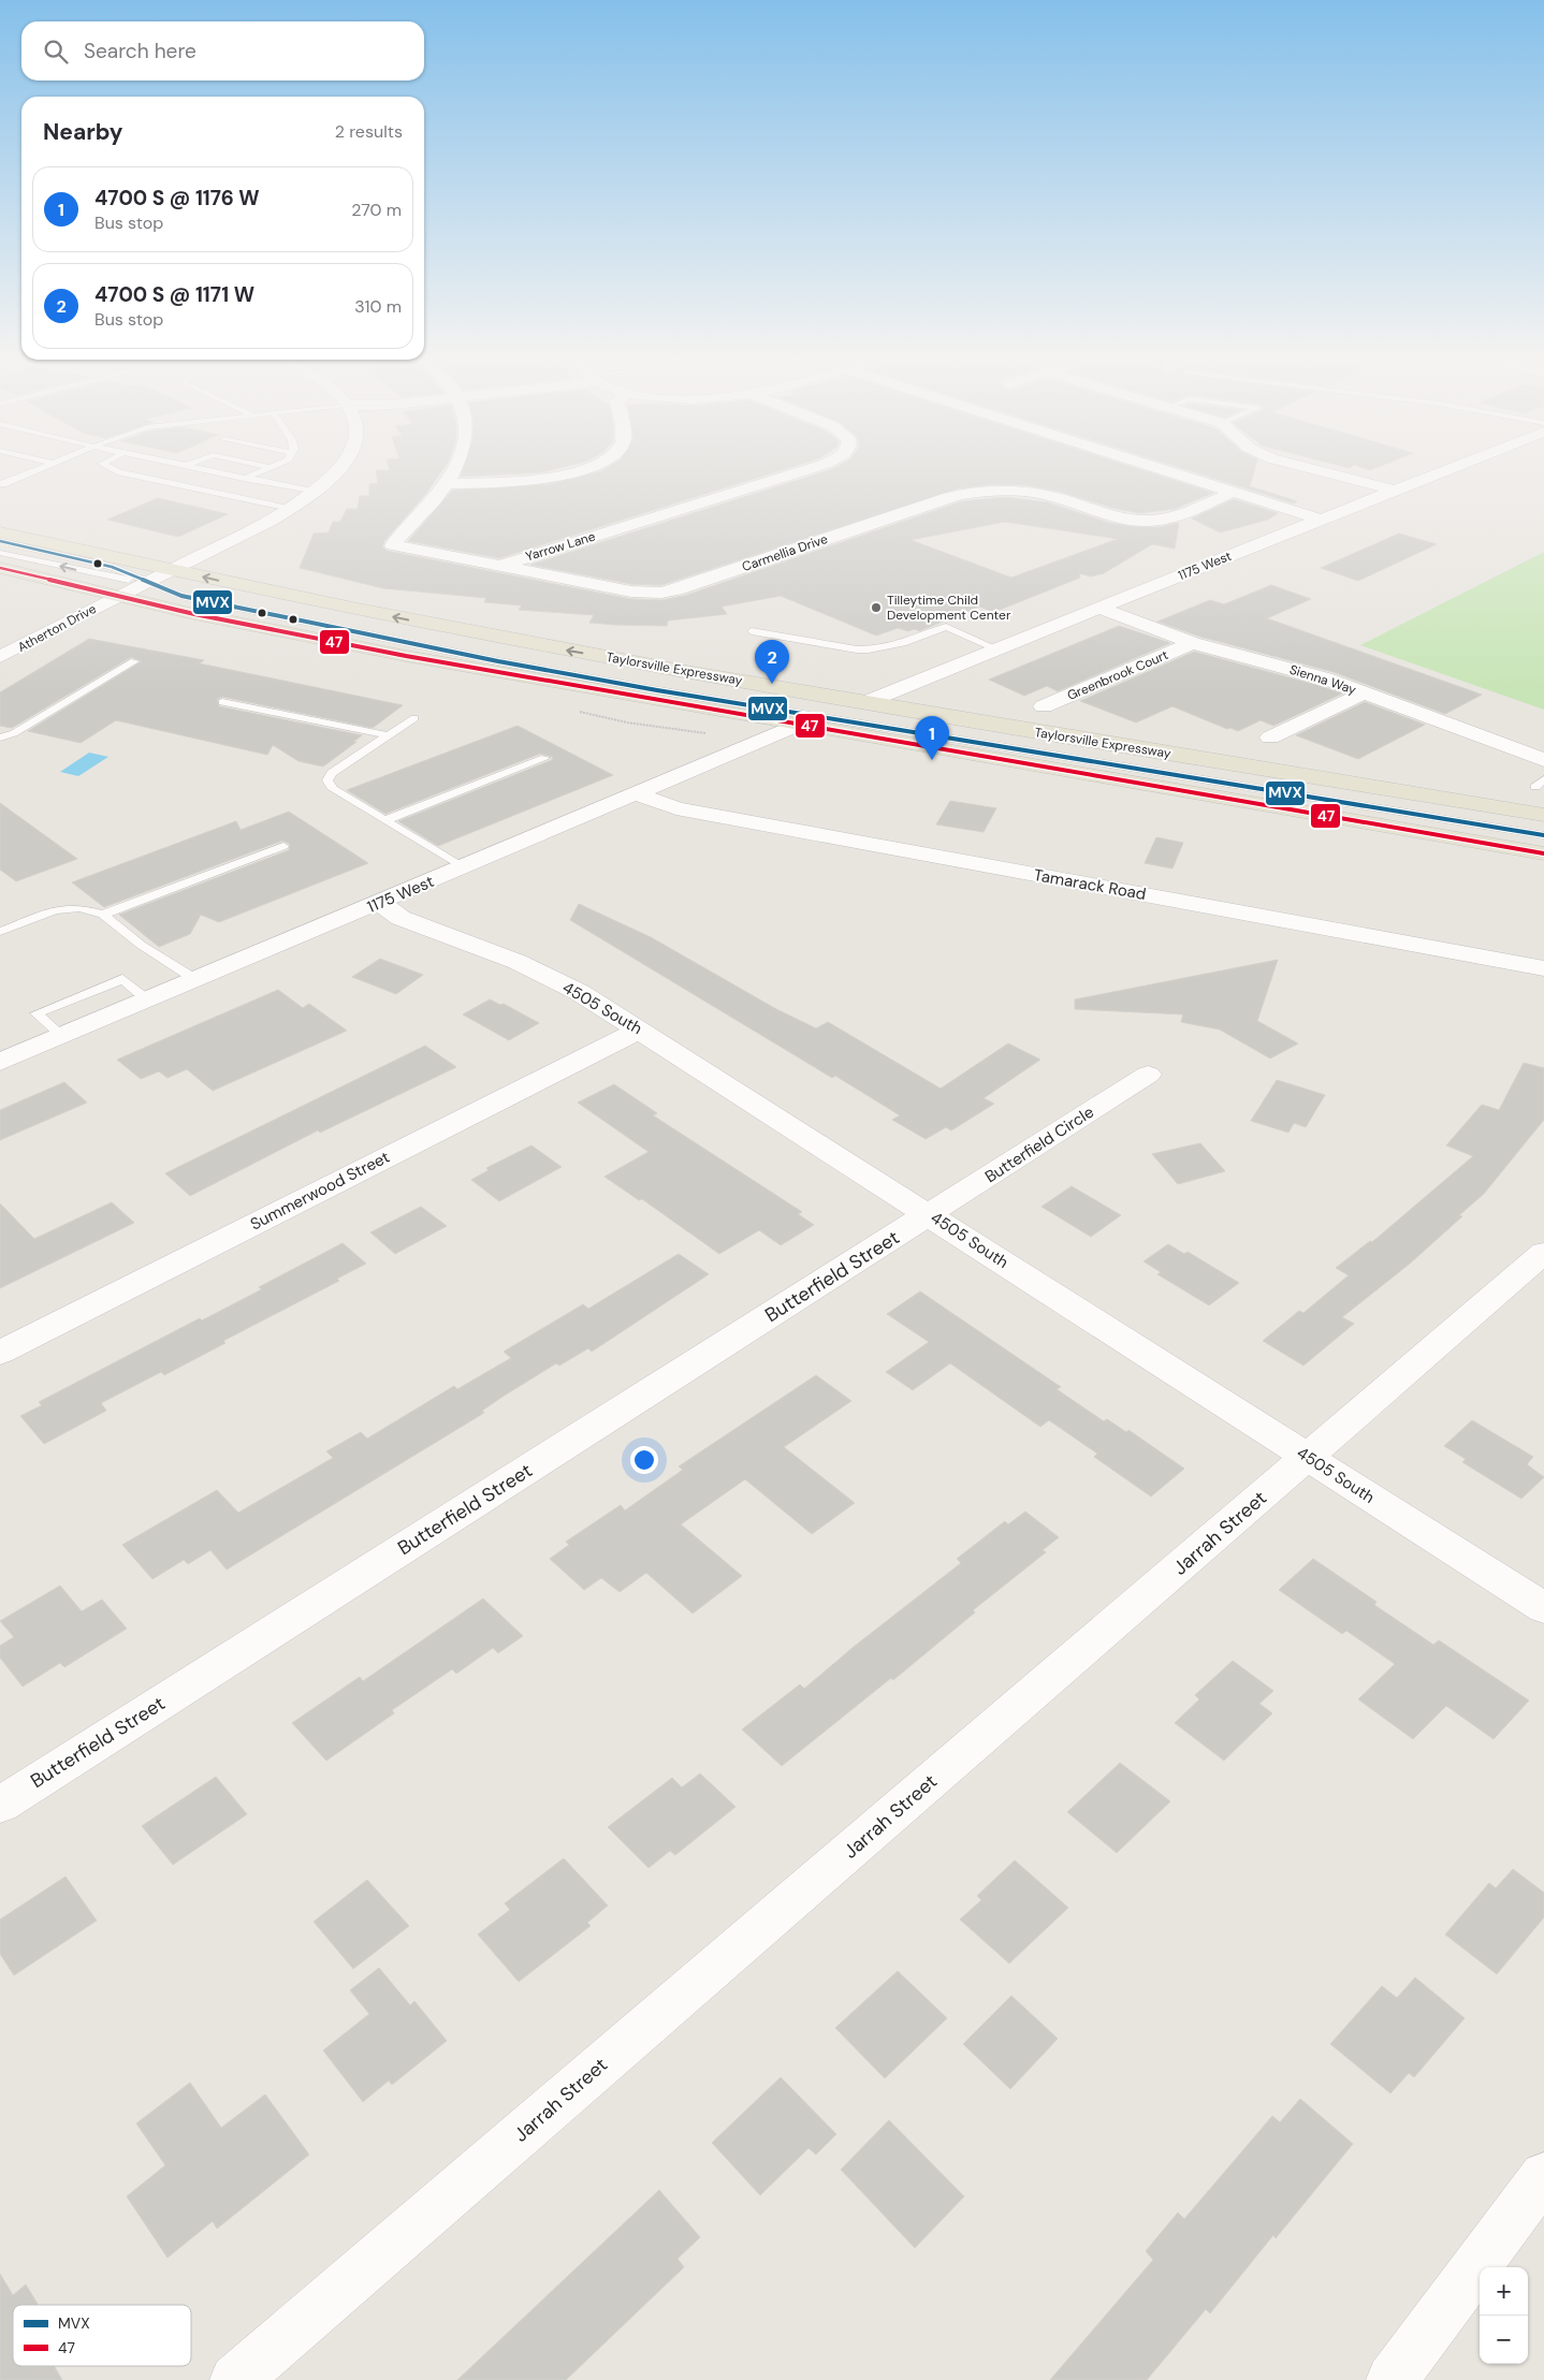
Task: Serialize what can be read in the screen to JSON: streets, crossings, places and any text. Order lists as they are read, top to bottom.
{
  "streets": {
    "main road": ["Taylorsville Expressway"],
    "street": [
      "Yarrow Lane",
      "Carmellia Drive",
      "1175 West",
      "Atherton Drive",
      "Greenbrook Court",
      "Sienna Way",
      "Tamarack Road",
      "4505 South",
      "Butterfield Circle",
      "Summerwood Street",
      "Butterfield Street",
      "Jarrah Street"
    ]
  },
  "crossings": [
    ["Yarrow Lane", "Carmellia Drive"],
    ["1175 West", "Taylorsville Expressway"],
    ["1175 West", "Sienna Way"],
    ["1175 West", "Tamarack Road"],
    ["1175 West", "4505 South"],
    ["Atherton Drive", "Taylorsville Expressway"],
    ["Greenbrook Court", "Sienna Way"],
    ["4505 South", "Butterfield Circle"],
    ["4505 South", "Summerwood Street"],
    ["4505 South", "Butterfield Street"],
    ["4505 South", "Jarrah Street"],
    ["Butterfield Circle", "Butterfield Street"]
  ],
  "places": ["Tilleytime Child Development Center"],
  "lines": ["transit line MVX", "transit line 47"],
  "legend": ["MVX", "47"],
  "page": {
    "search": "Search here",
    "heading": ["Nearby", "2 results"],
    "list": [
      {
        "mark": "1",
        "name": "4700 S @ 1176 W",
        "note": "Bus stop",
        "value": "270 m"
      },
      {
        "mark": "2",
        "name": "4700 S @ 1171 W",
        "note": "Bus stop",
        "value": "310 m"
      }
    ],
    "pins": ["2", "1"],
    "map_buttons": ["+", "−"]
  }
}
